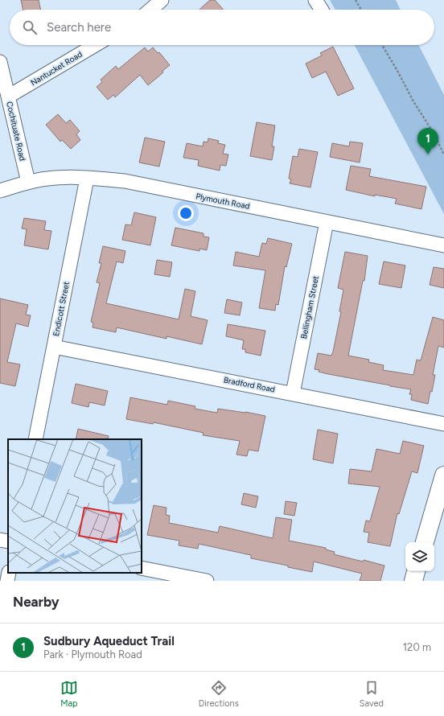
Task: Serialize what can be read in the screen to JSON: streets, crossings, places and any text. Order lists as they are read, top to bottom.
{
  "streets": {
    "street": [
      "Nantucket Road",
      "Cochituate Road",
      "Plymouth Road",
      "Bellingham Street",
      "Endicott Street",
      "Bradford Road"
    ]
  },
  "crossings": [
    ["Nantucket Road", "Cochituate Road"],
    ["Cochituate Road", "Plymouth Road"],
    ["Plymouth Road", "Bellingham Street"],
    ["Plymouth Road", "Endicott Street"],
    ["Bellingham Street", "Bradford Road"],
    ["Endicott Street", "Bradford Road"]
  ],
  "page": {
    "search": "Search here",
    "pins": "1",
    "heading": "Nearby",
    "list": [
      {
        "mark": "1",
        "name": "Sudbury Aqueduct Trail",
        "note": "Park · Plymouth Road",
        "value": "120 m"
      }
    ],
    "nav": ["Map", "Directions", "Saved"]
  }
}
